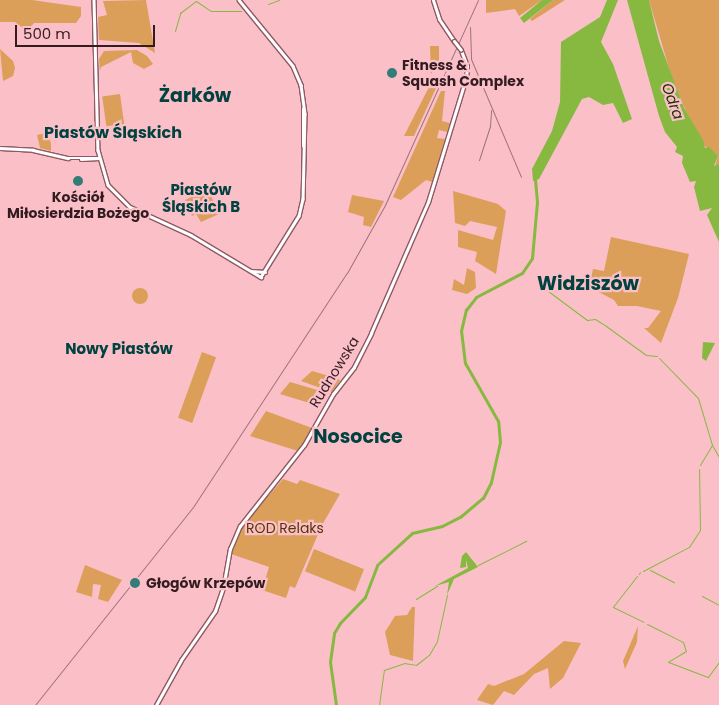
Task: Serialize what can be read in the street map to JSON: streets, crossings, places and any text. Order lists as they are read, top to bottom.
{
  "streets": {
    "main road": ["Rudnowska"]
  },
  "districts": [
    "Żarków",
    "Piastów Śląskich",
    "Piastów Śląskich B",
    "Widziszów",
    "Nowy Piastów",
    "Nosocice"
  ],
  "water": ["Odra"],
  "parks": ["ROD Relaks"],
  "places": ["Fitness & Squash Complex", "Kościół Miłosierdzia Bożego", "Głogów Krzepów"],
  "scale_bar": "500 m"
}
